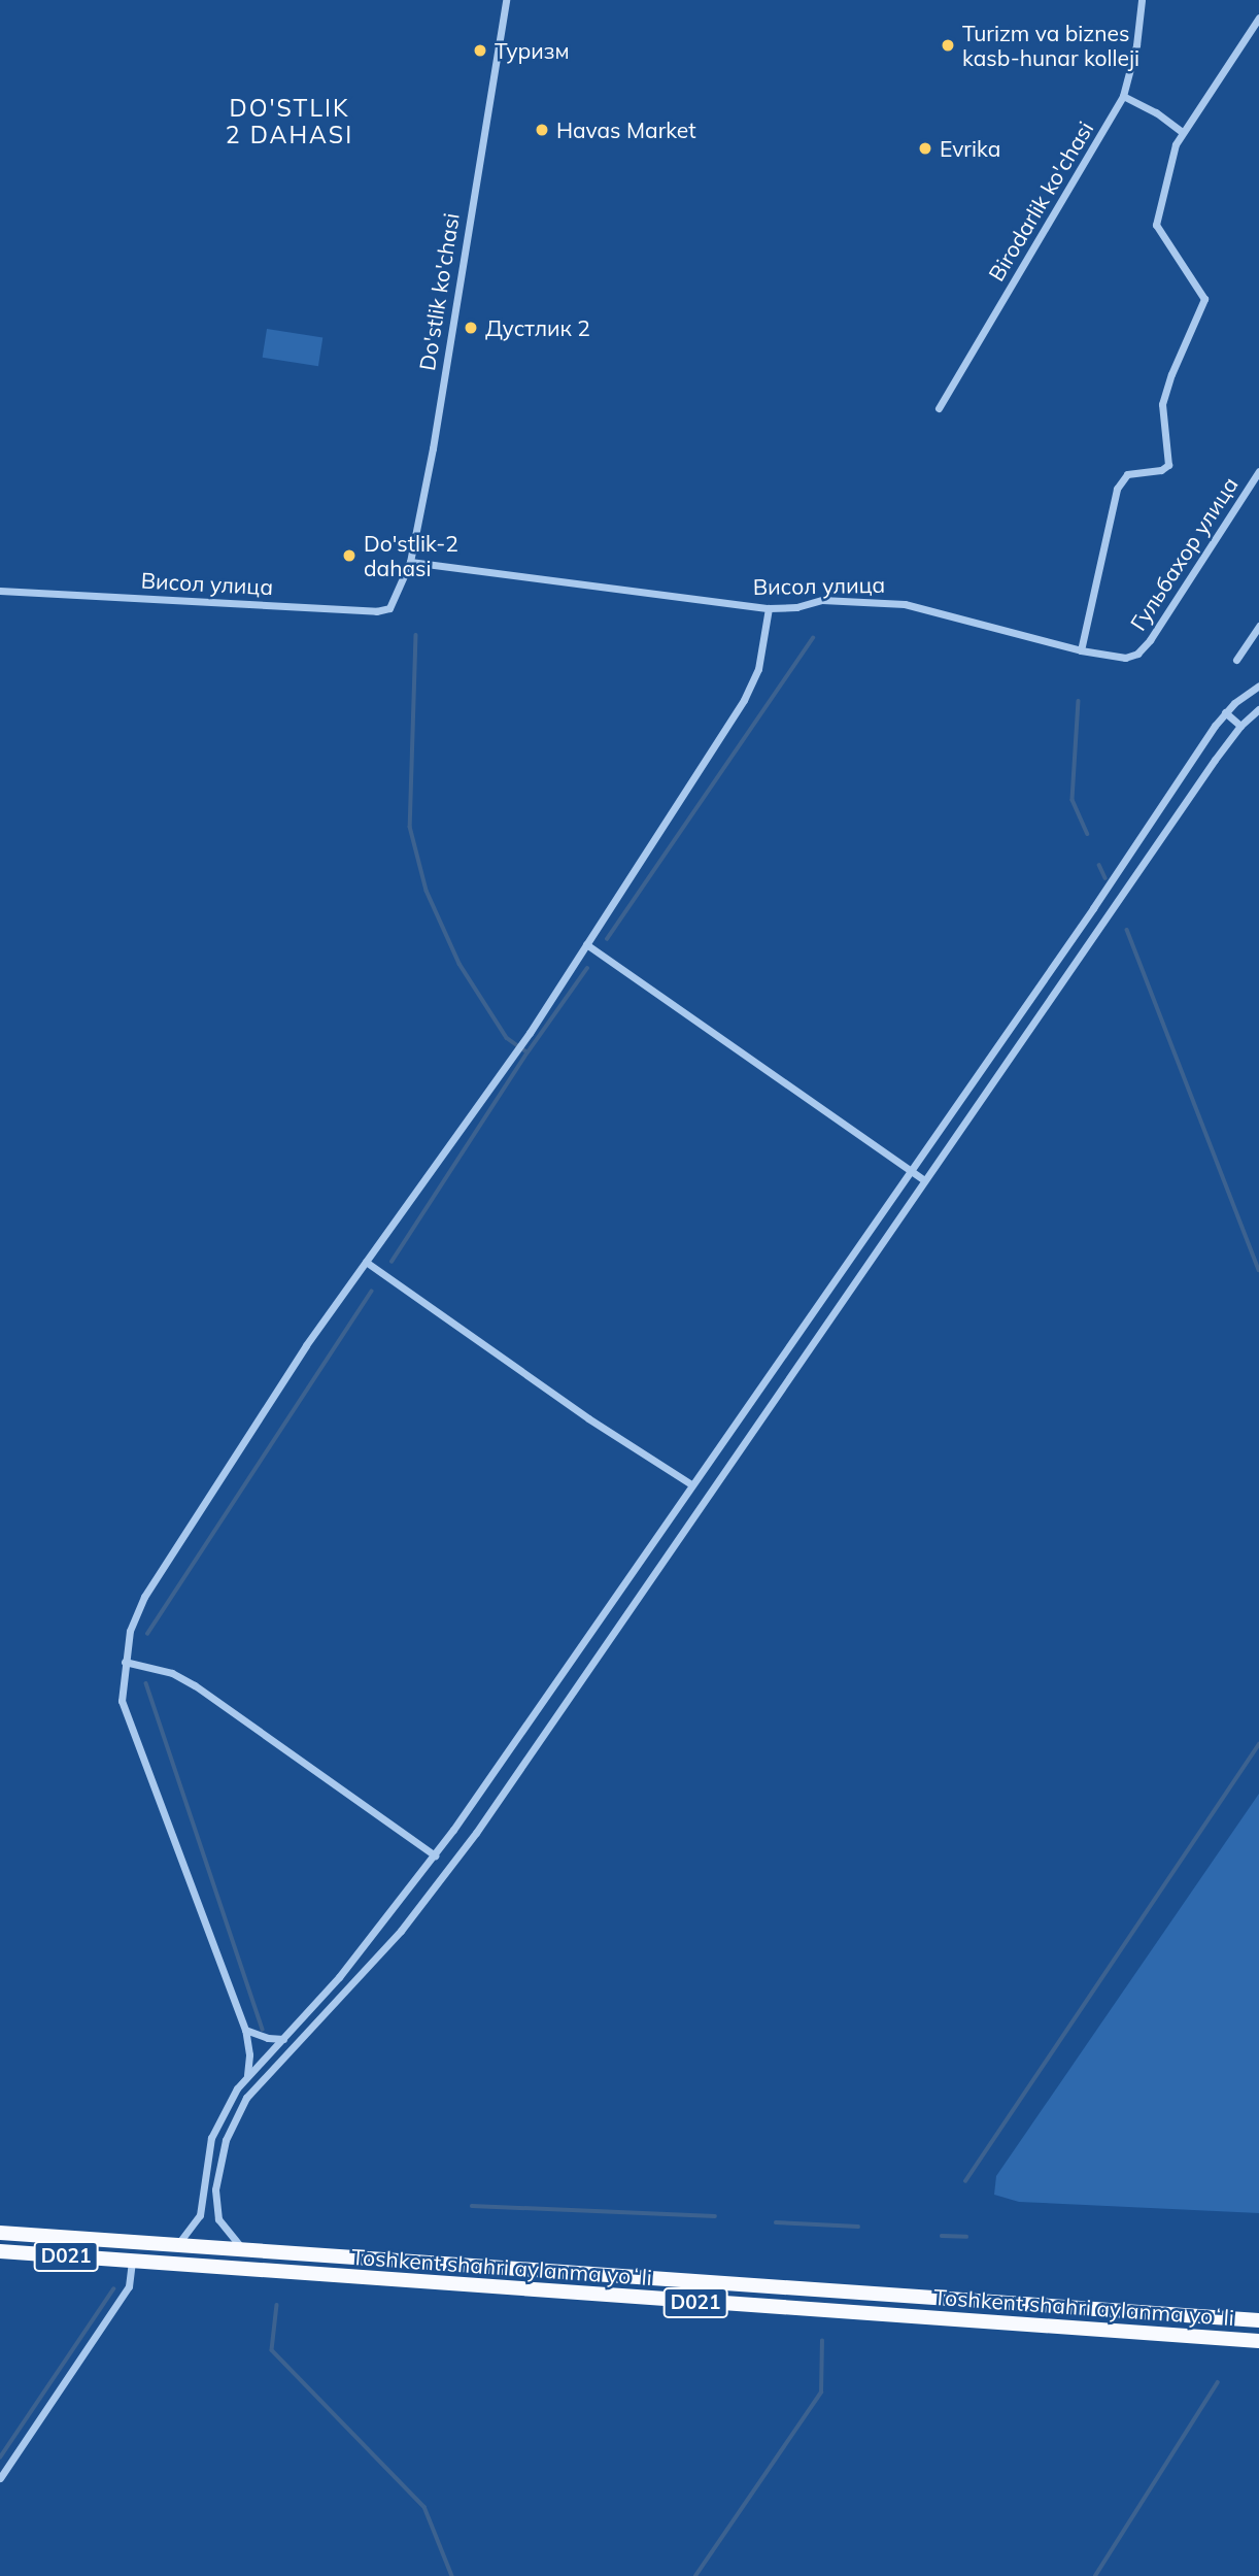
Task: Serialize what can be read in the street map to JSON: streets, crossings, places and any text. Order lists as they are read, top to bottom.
{
  "streets": {
    "highway": ["D021", "Toshkent shahri aylanma yoʻli"],
    "street": [
      "Birodarlik ko'chasi",
      "Do'stlik ko'chasi",
      "Гульбахор улица",
      "Висол улица"
    ]
  },
  "crossings": [
    ["Do'stlik ko'chasi", "Висол улица"],
    ["Гульбахор улица", "Висол улица"]
  ],
  "districts": ["DO'STLIK 2 DAHASI"],
  "places": [
    "Turizm va biznes kasb-hunar kolleji",
    "Туризм",
    "Havas Market",
    "Evrika",
    "Дустлик 2",
    "Do'stlik-2 dahasi"
  ]
}
